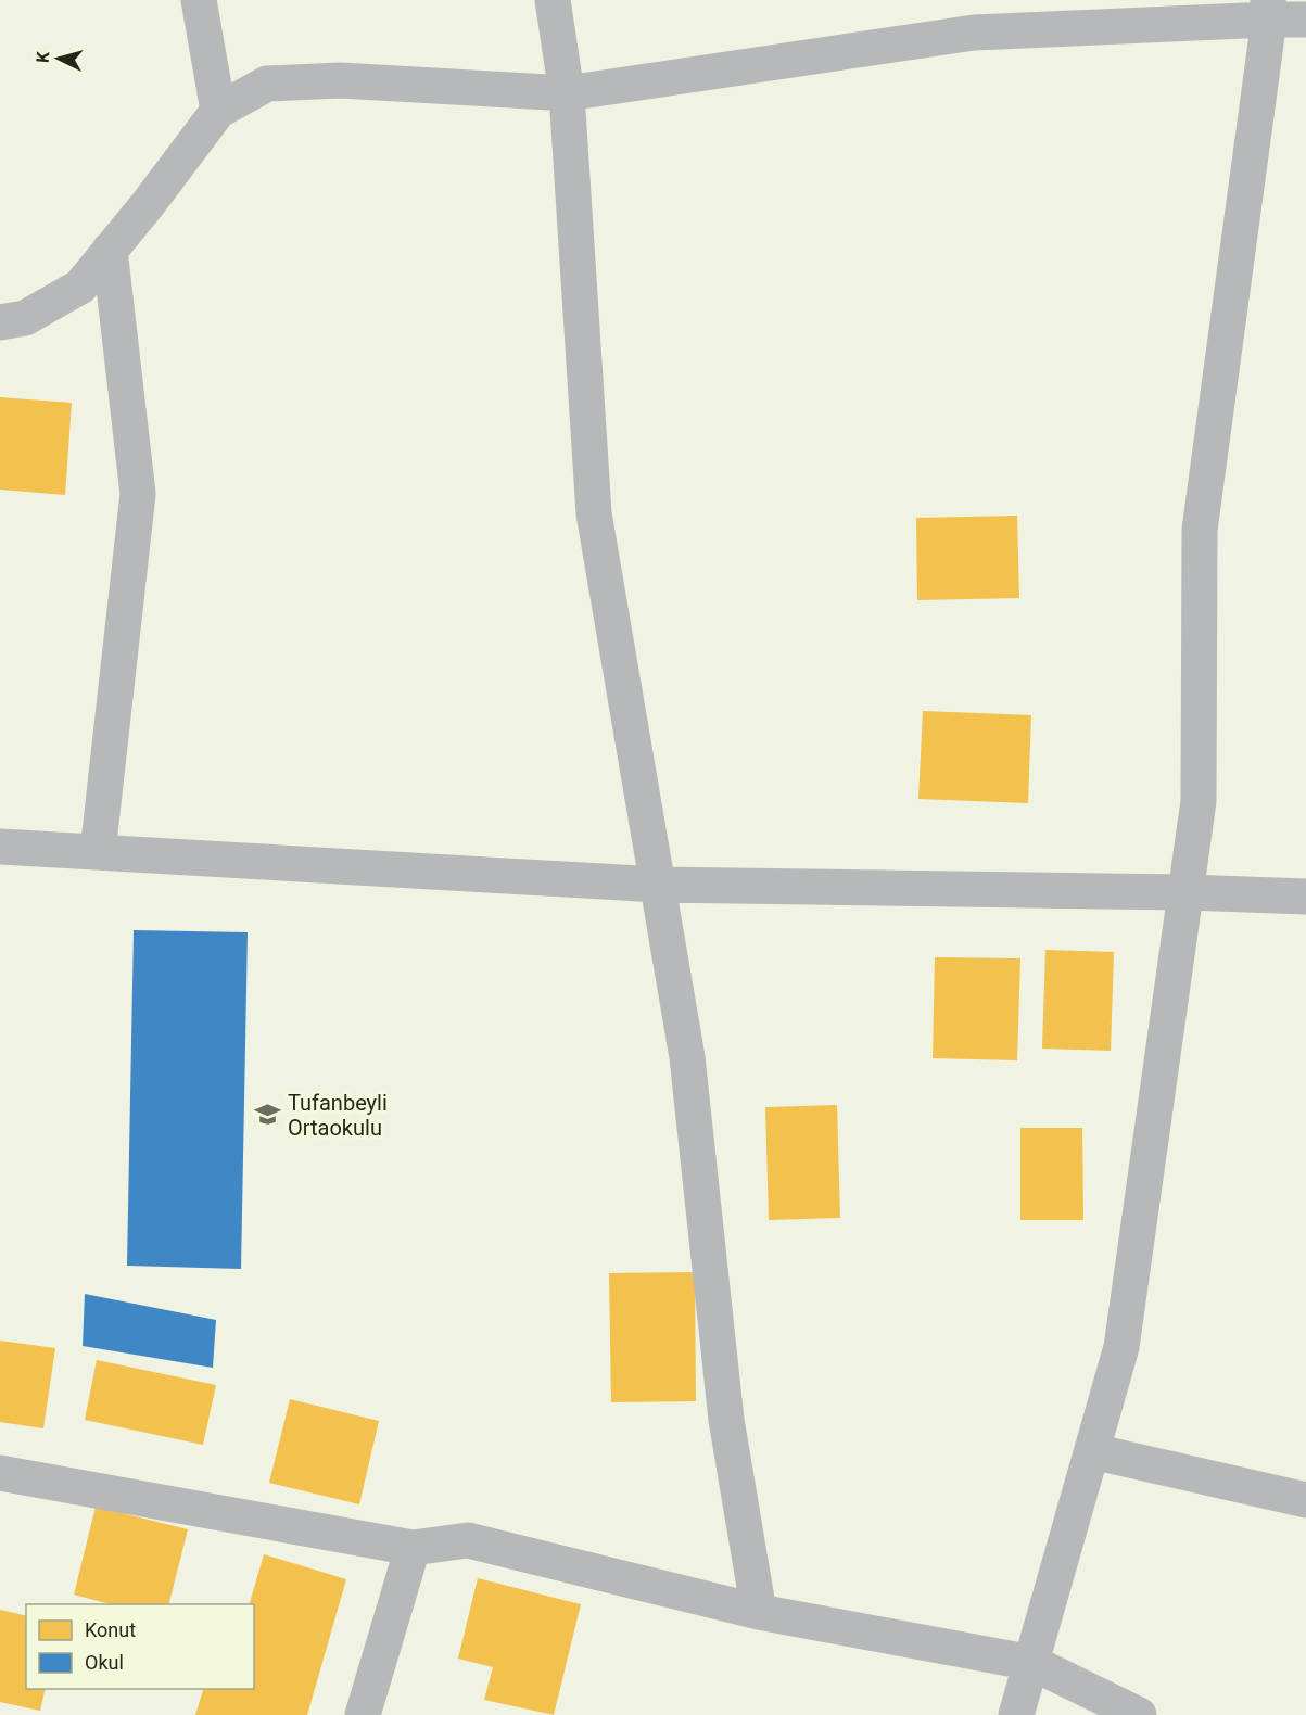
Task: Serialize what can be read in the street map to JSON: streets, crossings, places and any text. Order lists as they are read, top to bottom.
{
  "places": {
    "school or university": ["Tufanbeyli Ortaokulu"]
  },
  "legend": ["Konut", "Okul"],
  "north": "left"
}
